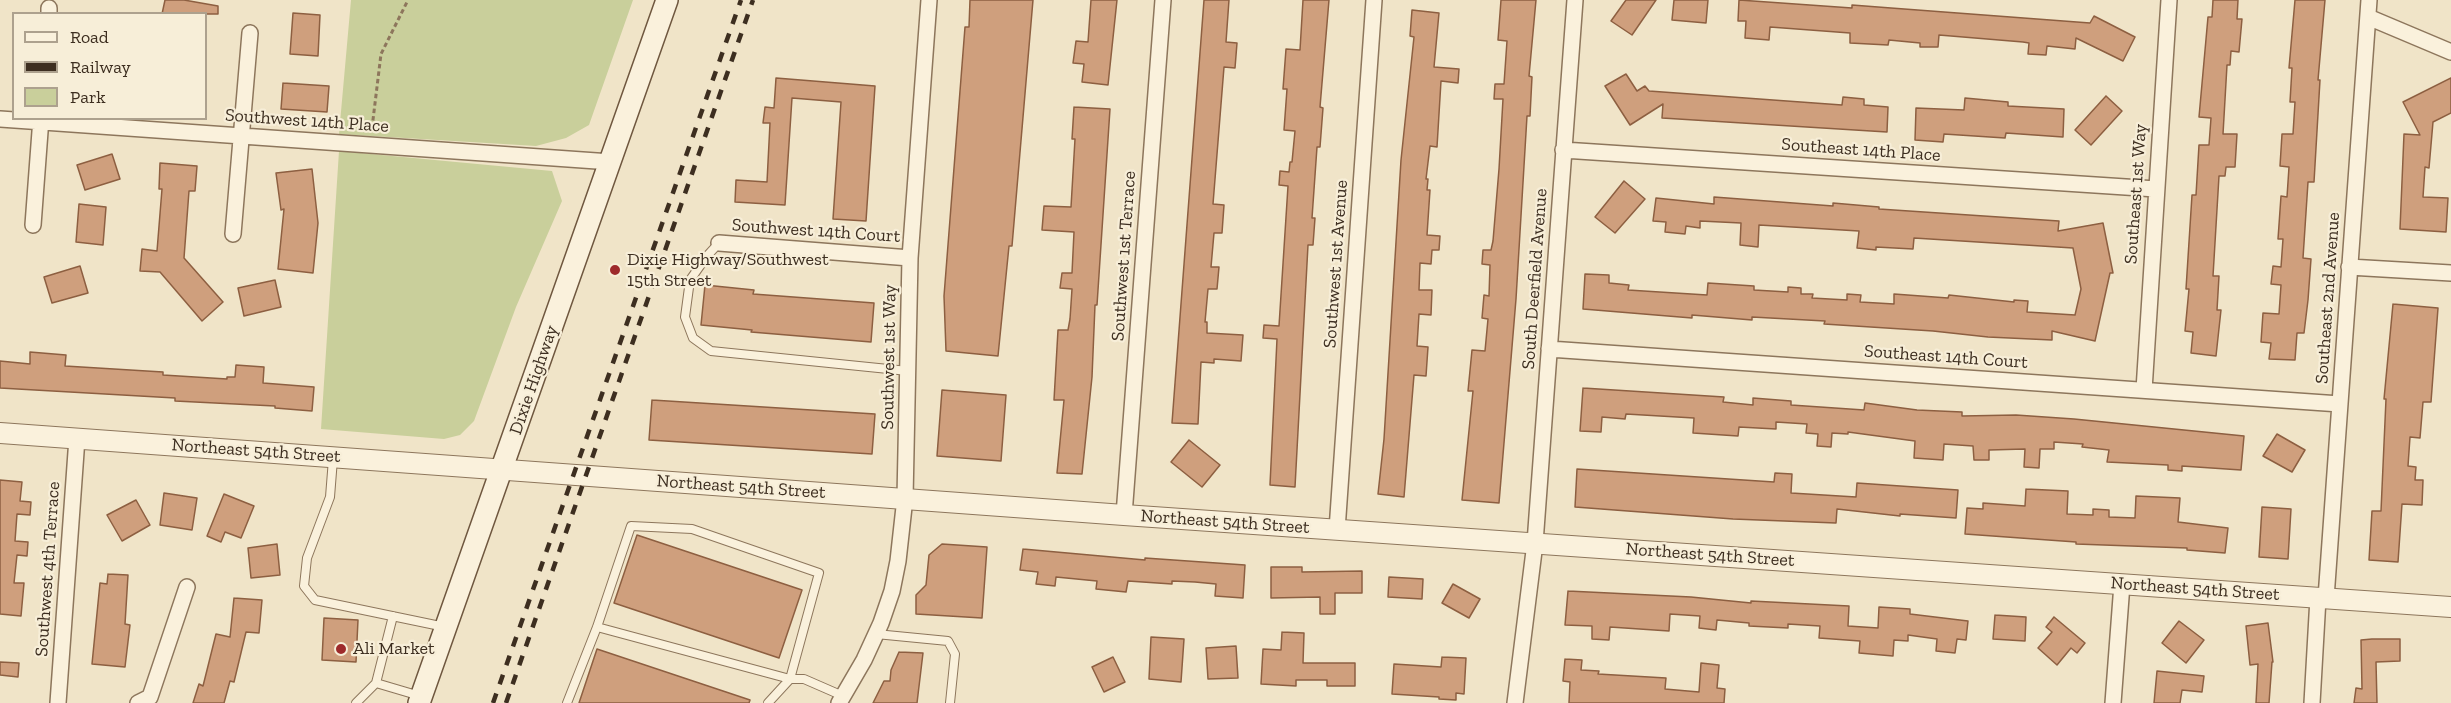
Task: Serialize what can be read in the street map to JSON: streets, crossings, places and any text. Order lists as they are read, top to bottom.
{
  "streets": {
    "main road": ["Dixie Highway"],
    "street": [
      "Southwest 14th Place",
      "Southeast 14th Place",
      "Southeast 1st Way",
      "Southwest 14th Court",
      "Southwest 1st Terrace",
      "Southwest 1st Avenue",
      "South Deerfield Avenue",
      "Southeast 2nd Avenue",
      "Southwest 1st Way",
      "Southeast 14th Court",
      "Northeast 54th Street",
      "Southwest 4th Terrace"
    ]
  },
  "crossings": [
    ["Southwest 14th Place", "Dixie Highway"],
    ["Southeast 14th Place", "Southeast 1st Way"],
    ["Southeast 14th Place", "South Deerfield Avenue"],
    ["Southeast 1st Way", "Southeast 14th Court"],
    ["Southwest 14th Court", "Southwest 1st Way"],
    ["Southwest 1st Terrace", "Northeast 54th Street"],
    ["Southwest 1st Avenue", "Northeast 54th Street"],
    ["South Deerfield Avenue", "Southeast 14th Court"],
    ["South Deerfield Avenue", "Northeast 54th Street"],
    ["Southeast 2nd Avenue", "Southeast 14th Court"],
    ["Southeast 2nd Avenue", "Northeast 54th Street"],
    ["Southwest 1st Way", "Northeast 54th Street"],
    ["Dixie Highway", "Northeast 54th Street"],
    ["Northeast 54th Street", "Southwest 4th Terrace"]
  ],
  "places": ["Dixie Highway/Southwest 15th Street", "Ali Market"],
  "legend": ["Road", "Railway", "Park"]
}
